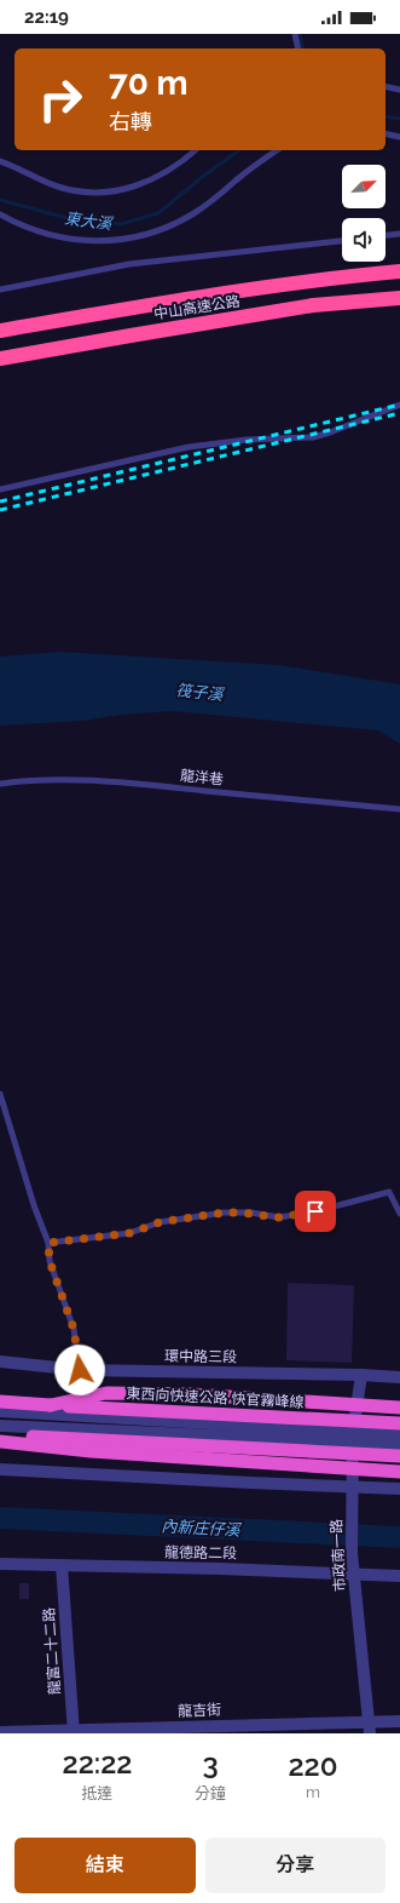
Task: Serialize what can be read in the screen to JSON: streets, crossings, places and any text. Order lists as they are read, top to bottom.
{
  "streets": {
    "highway": ["中山高速公路", "東西向快速公路 快官霧峰線"],
    "street": [
      "環中路三段",
      "龍德路二段",
      "市政南一路",
      "龍富二十二路",
      "龍吉街"
    ],
    "lane": ["龍洋巷"]
  },
  "crossings": [
    ["環中路三段", "市政南一路"],
    ["龍德路二段", "市政南一路"],
    ["龍德路二段", "龍富二十二路"],
    ["市政南一路", "龍吉街"],
    ["龍富二十二路", "龍吉街"]
  ],
  "water": ["東大溪", "筏子溪", "內新庄仔溪"],
  "north": "top right",
  "page": {
    "status": "22:19",
    "turn": ["70 m", "右轉"],
    "eta": [
      "22:22",
      "抵達",
      "3",
      "分鐘",
      "220",
      "m"
    ],
    "buttons": ["結束", "分享"]
  }
}
